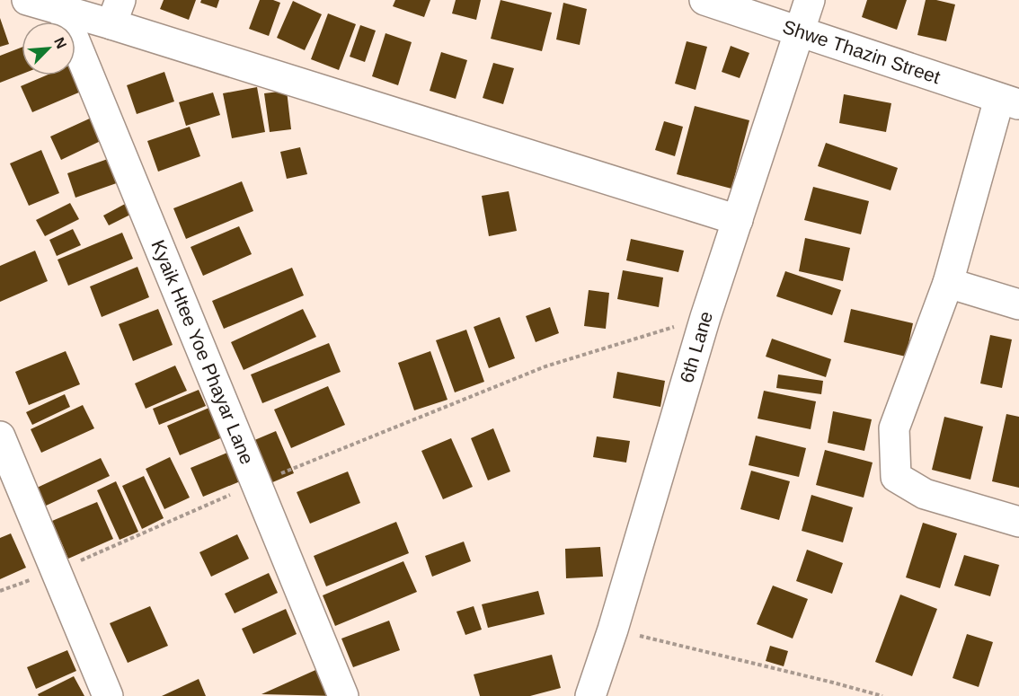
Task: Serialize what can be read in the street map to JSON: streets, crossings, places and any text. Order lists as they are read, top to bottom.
{
  "streets": {
    "street": ["Shwe Thazin Street", "6th Lane", "Kyaik Htee Yoe Phayar Lane"]
  },
  "crossings": [
    ["Shwe Thazin Street", "6th Lane"]
  ],
  "north": "top right"
}
